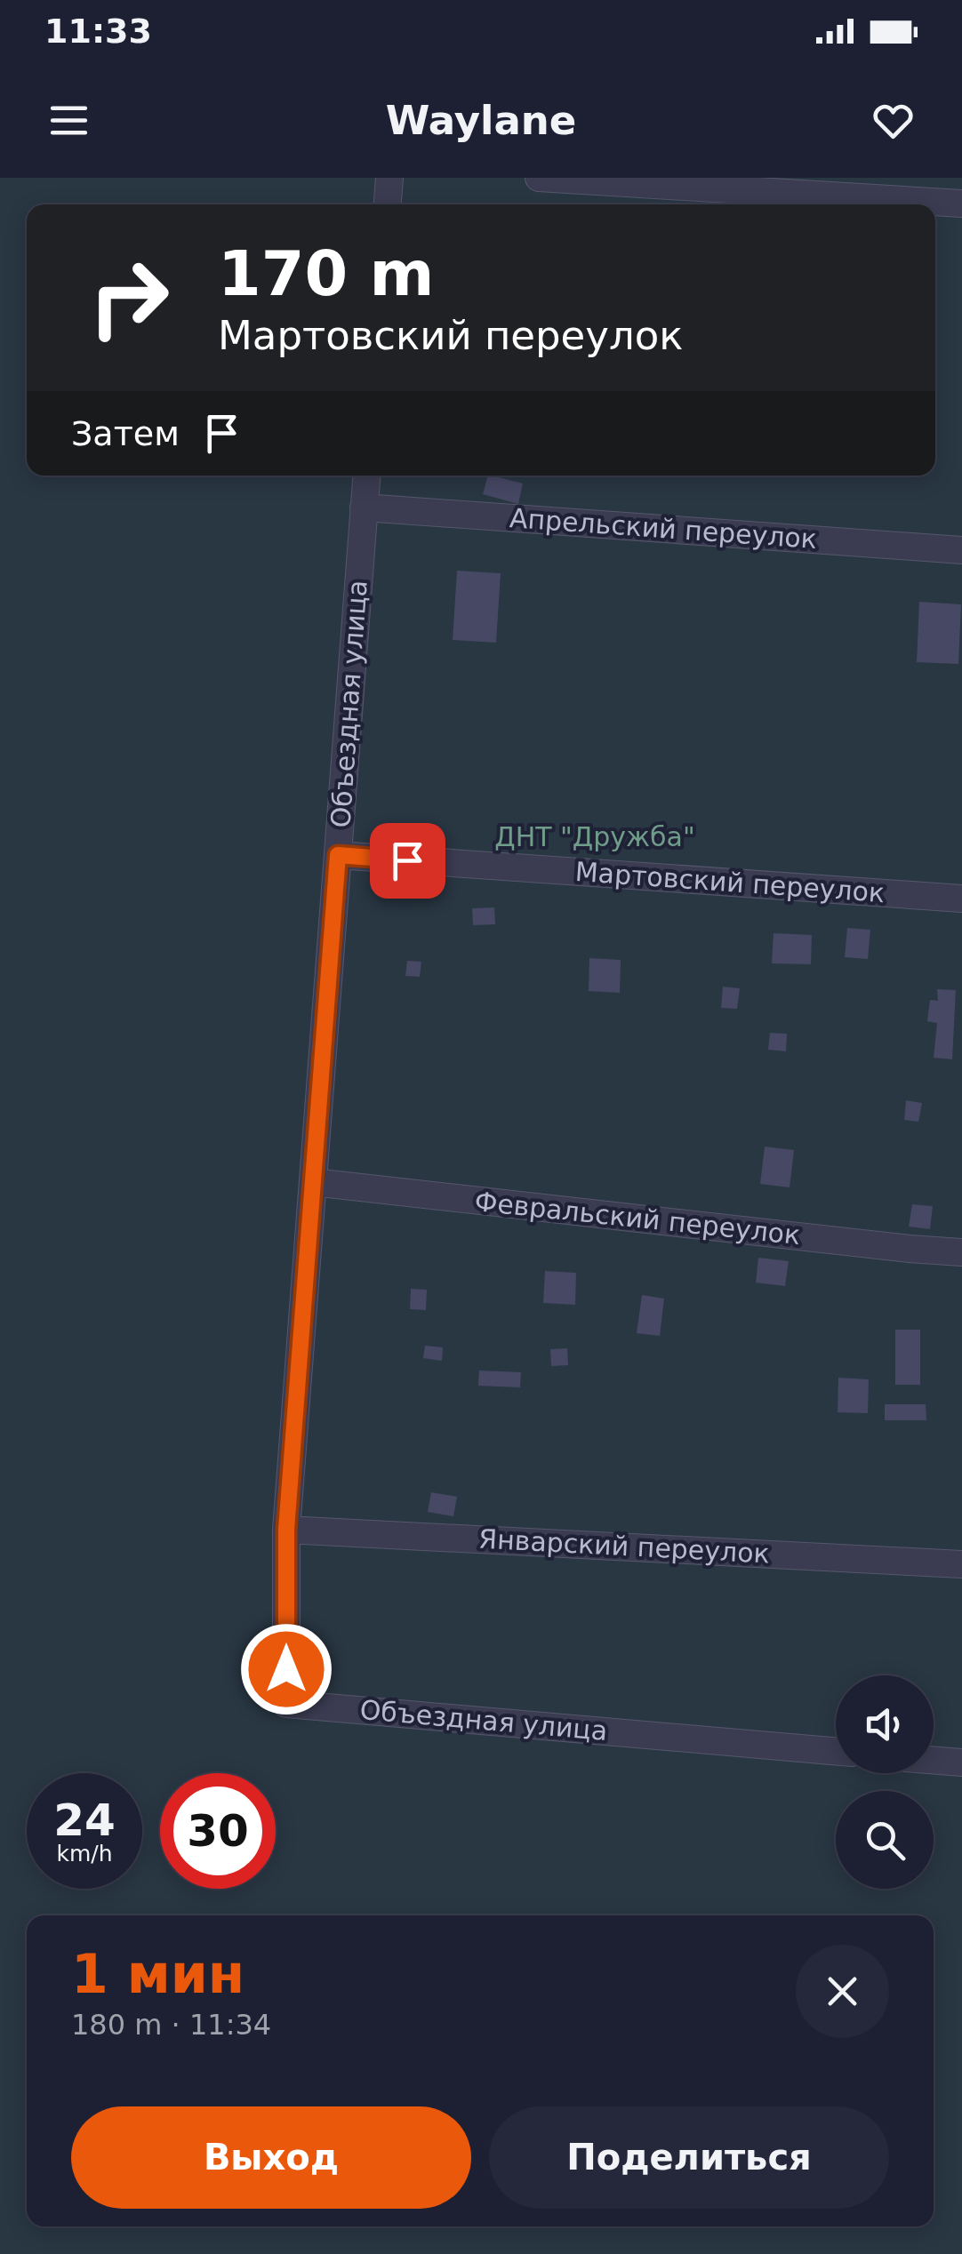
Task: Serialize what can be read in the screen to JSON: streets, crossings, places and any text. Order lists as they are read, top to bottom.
{
  "streets": {
    "street": [
      "Апрельский переулок",
      "Объездная улица",
      "Мартовский переулок",
      "Февральский переулок",
      "Январский переулок"
    ]
  },
  "crossings": [
    ["Апрельский переулок", "Объездная улица"],
    ["Объездная улица", "Мартовский переулок"],
    ["Объездная улица", "Февральский переулок"],
    ["Объездная улица", "Январский переулок"]
  ],
  "parks": ["ДНТ \"Дружба\""],
  "page": {
    "status": "11:33",
    "header": "Waylane",
    "turn": ["170 m", "Мартовский переулок"],
    "then": "Затем",
    "speed": "24 km/h",
    "limit": "30",
    "heading": ["1 мин", "180 m · 11:34"],
    "buttons": ["Выход", "Поделиться"]
  }
}
